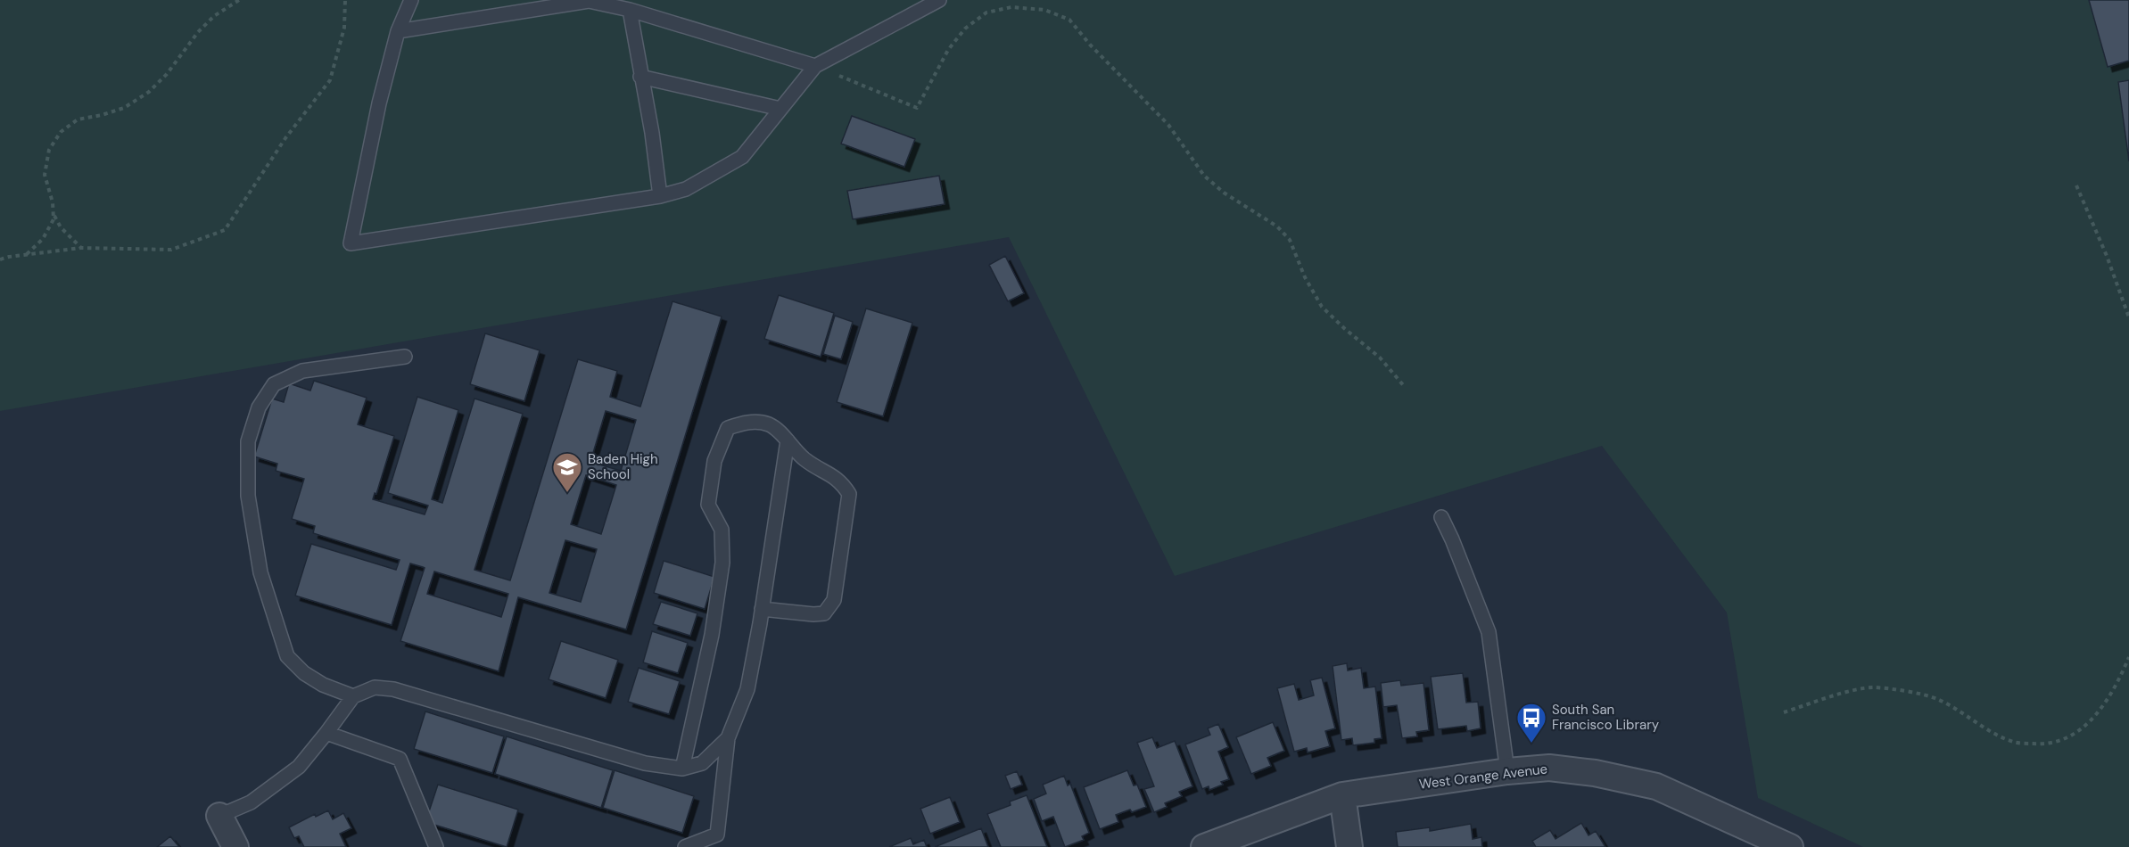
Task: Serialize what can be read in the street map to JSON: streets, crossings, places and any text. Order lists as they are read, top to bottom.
{
  "streets": {
    "street": ["West Orange Avenue"]
  },
  "places": {
    "school or university": ["Baden High School"],
    "bus stop": ["South San Francisco Library"]
  }
}
